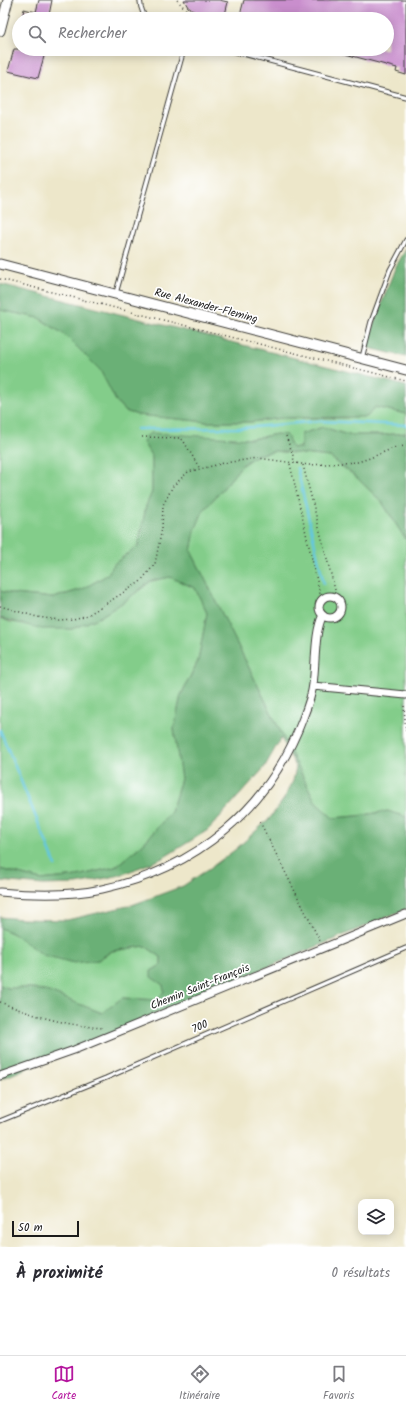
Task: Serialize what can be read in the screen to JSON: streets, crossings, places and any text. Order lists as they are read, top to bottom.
{
  "streets": {
    "street": ["Rue Alexander-Fleming", "Chemin Saint-François"],
    "lane": ["700"]
  },
  "scale_bar": "50 m",
  "page": {
    "search": "Rechercher",
    "scale": "50 m",
    "heading": ["À proximité", "0 résultats"],
    "nav": ["Carte", "Itinéraire", "Favoris"]
  }
}
